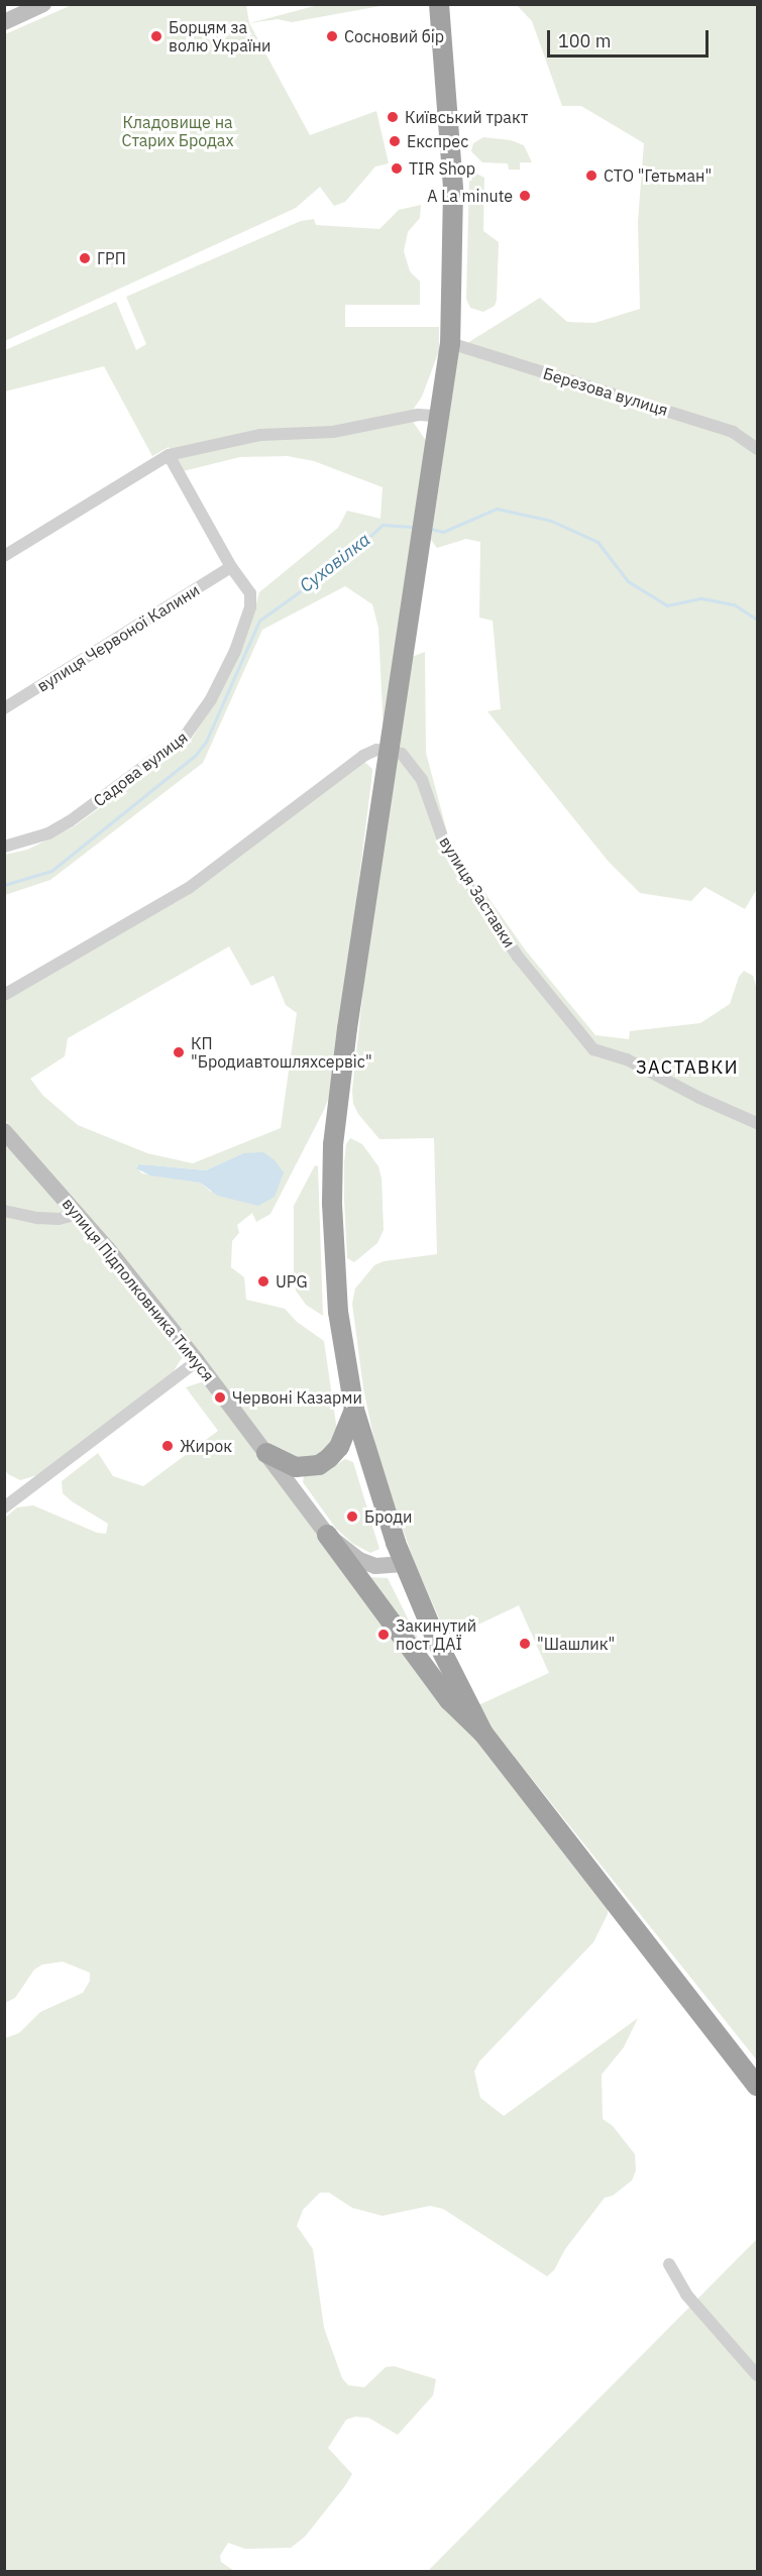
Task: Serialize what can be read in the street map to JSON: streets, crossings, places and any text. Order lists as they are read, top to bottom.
{
  "streets": {
    "main road": ["вулиця Підполковника Тимуся"],
    "street": [
      "Березова вулиця",
      "вулиця Червоної Калини",
      "Садова вулиця",
      "вулиця Заставки"
    ]
  },
  "crossings": [
    ["вулиця Червоної Калини", "Садова вулиця"]
  ],
  "districts": ["ЗАСТАВКИ"],
  "water": ["Суховілка"],
  "parks": ["Кладовище на Старих Бродах"],
  "places": [
    "Борцям за волю України",
    "Сосновий бір",
    "Київський тракт",
    "Експрес",
    "TIR Shop",
    "СТО \"Гетьман\"",
    "A La minute",
    "ГРП",
    "КП \"Бродиавтошляхсервіс\"",
    "UPG",
    "Червоні Казарми",
    "Жирок",
    "Броди",
    "Закинутий пост ДАЇ",
    "\"Шашлик\""
  ],
  "scale_bar": "100 m"
}
